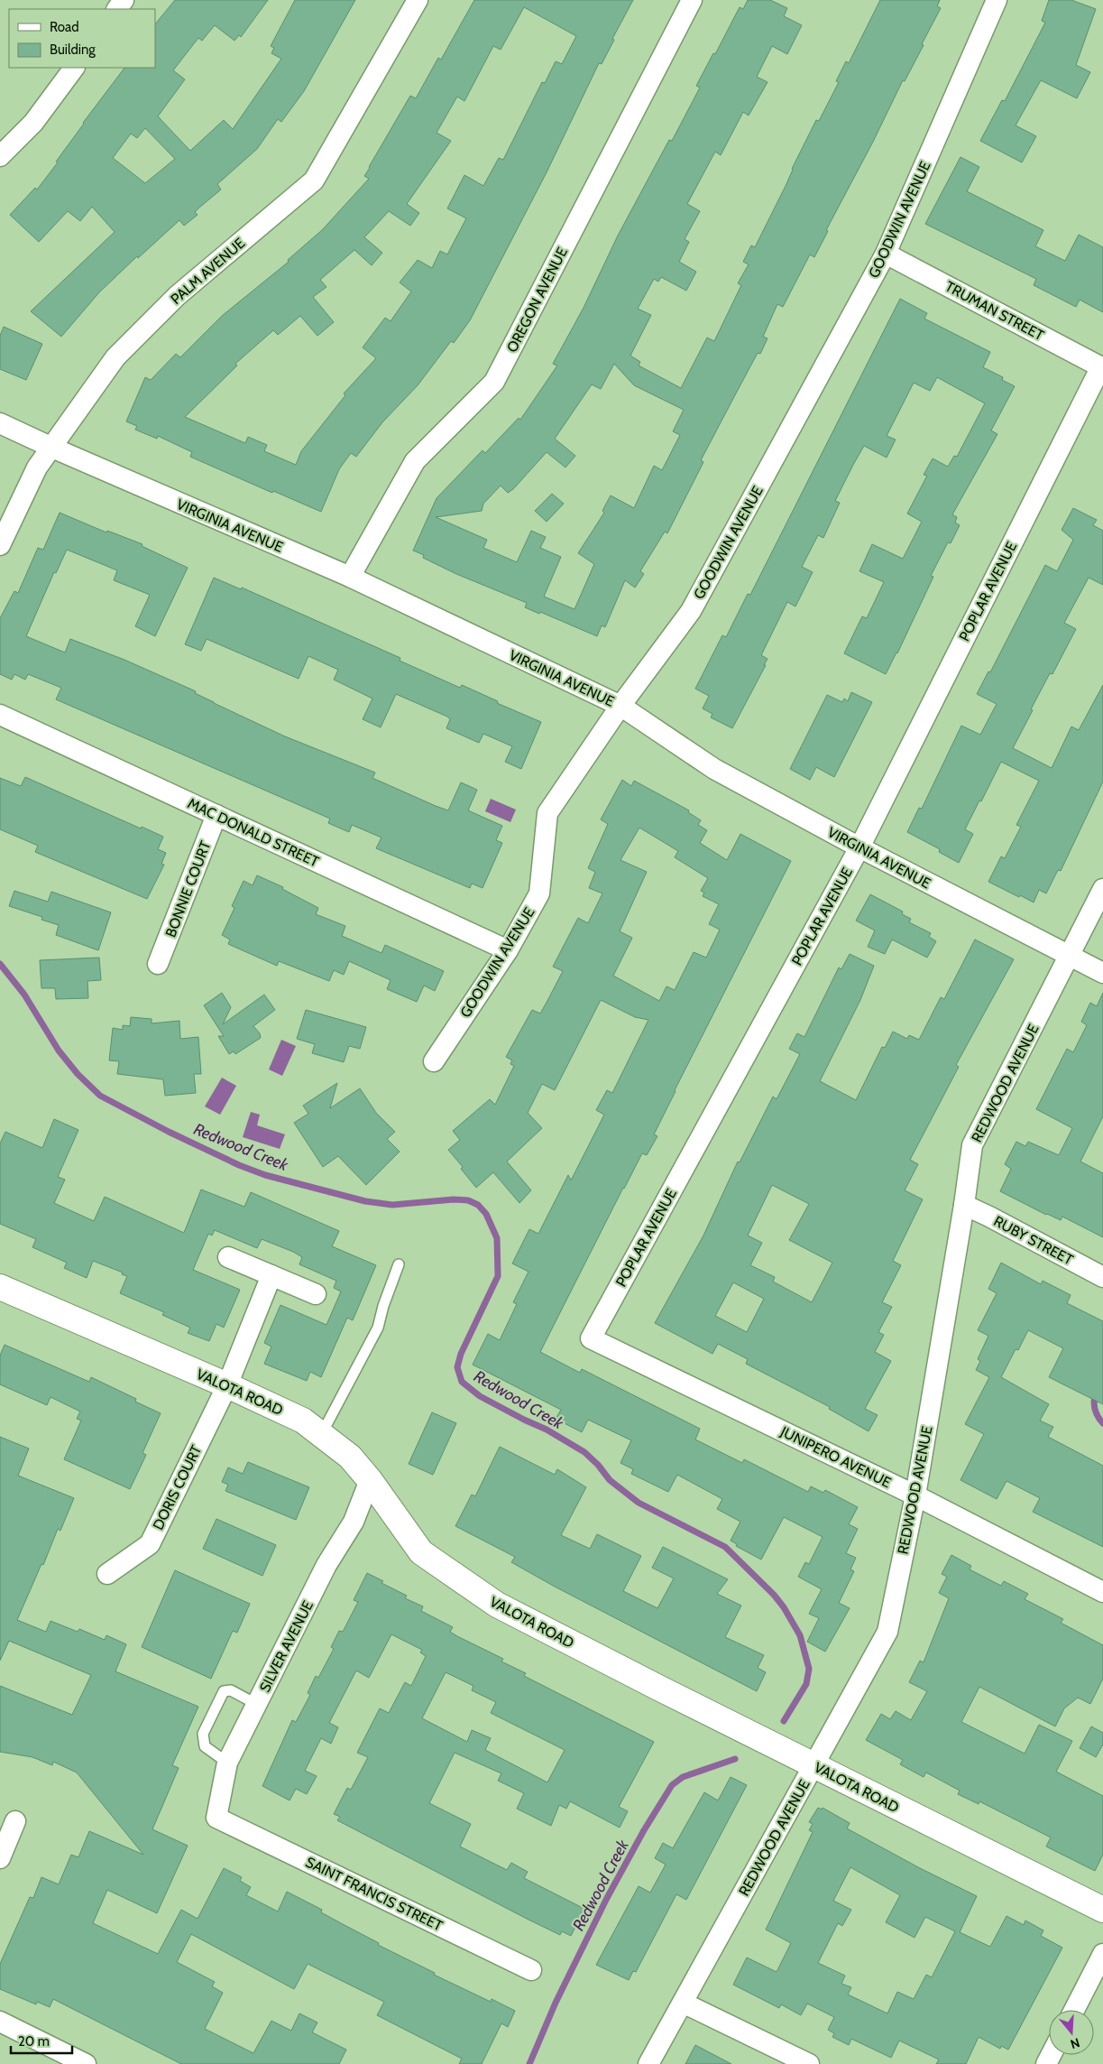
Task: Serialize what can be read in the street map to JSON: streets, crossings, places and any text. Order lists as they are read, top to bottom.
{
  "streets": {
    "street": [
      "GOODWIN AVENUE",
      "PALM AVENUE",
      "OREGON AVENUE",
      "TRUMAN STREET",
      "VIRGINIA AVENUE",
      "POPLAR AVENUE",
      "MAC DONALD STREET",
      "BONNIE COURT",
      "REDWOOD AVENUE",
      "RUBY STREET",
      "VALOTA ROAD",
      "JUNIPERO AVENUE",
      "DORIS COURT",
      "SILVER AVENUE",
      "SAINT FRANCIS STREET"
    ]
  },
  "crossings": [
    ["GOODWIN AVENUE", "TRUMAN STREET"],
    ["GOODWIN AVENUE", "VIRGINIA AVENUE"],
    ["GOODWIN AVENUE", "MAC DONALD STREET"],
    ["PALM AVENUE", "VIRGINIA AVENUE"],
    ["OREGON AVENUE", "VIRGINIA AVENUE"],
    ["TRUMAN STREET", "POPLAR AVENUE"],
    ["VIRGINIA AVENUE", "POPLAR AVENUE"],
    ["VIRGINIA AVENUE", "REDWOOD AVENUE"],
    ["POPLAR AVENUE", "JUNIPERO AVENUE"],
    ["MAC DONALD STREET", "BONNIE COURT"],
    ["REDWOOD AVENUE", "RUBY STREET"],
    ["REDWOOD AVENUE", "VALOTA ROAD"],
    ["REDWOOD AVENUE", "JUNIPERO AVENUE"],
    ["VALOTA ROAD", "DORIS COURT"],
    ["VALOTA ROAD", "SILVER AVENUE"],
    ["SILVER AVENUE", "SAINT FRANCIS STREET"]
  ],
  "water": ["Redwood Creek"],
  "legend": ["Road", "Building"],
  "scale_bar": "20 m",
  "north": "bottom"
}
